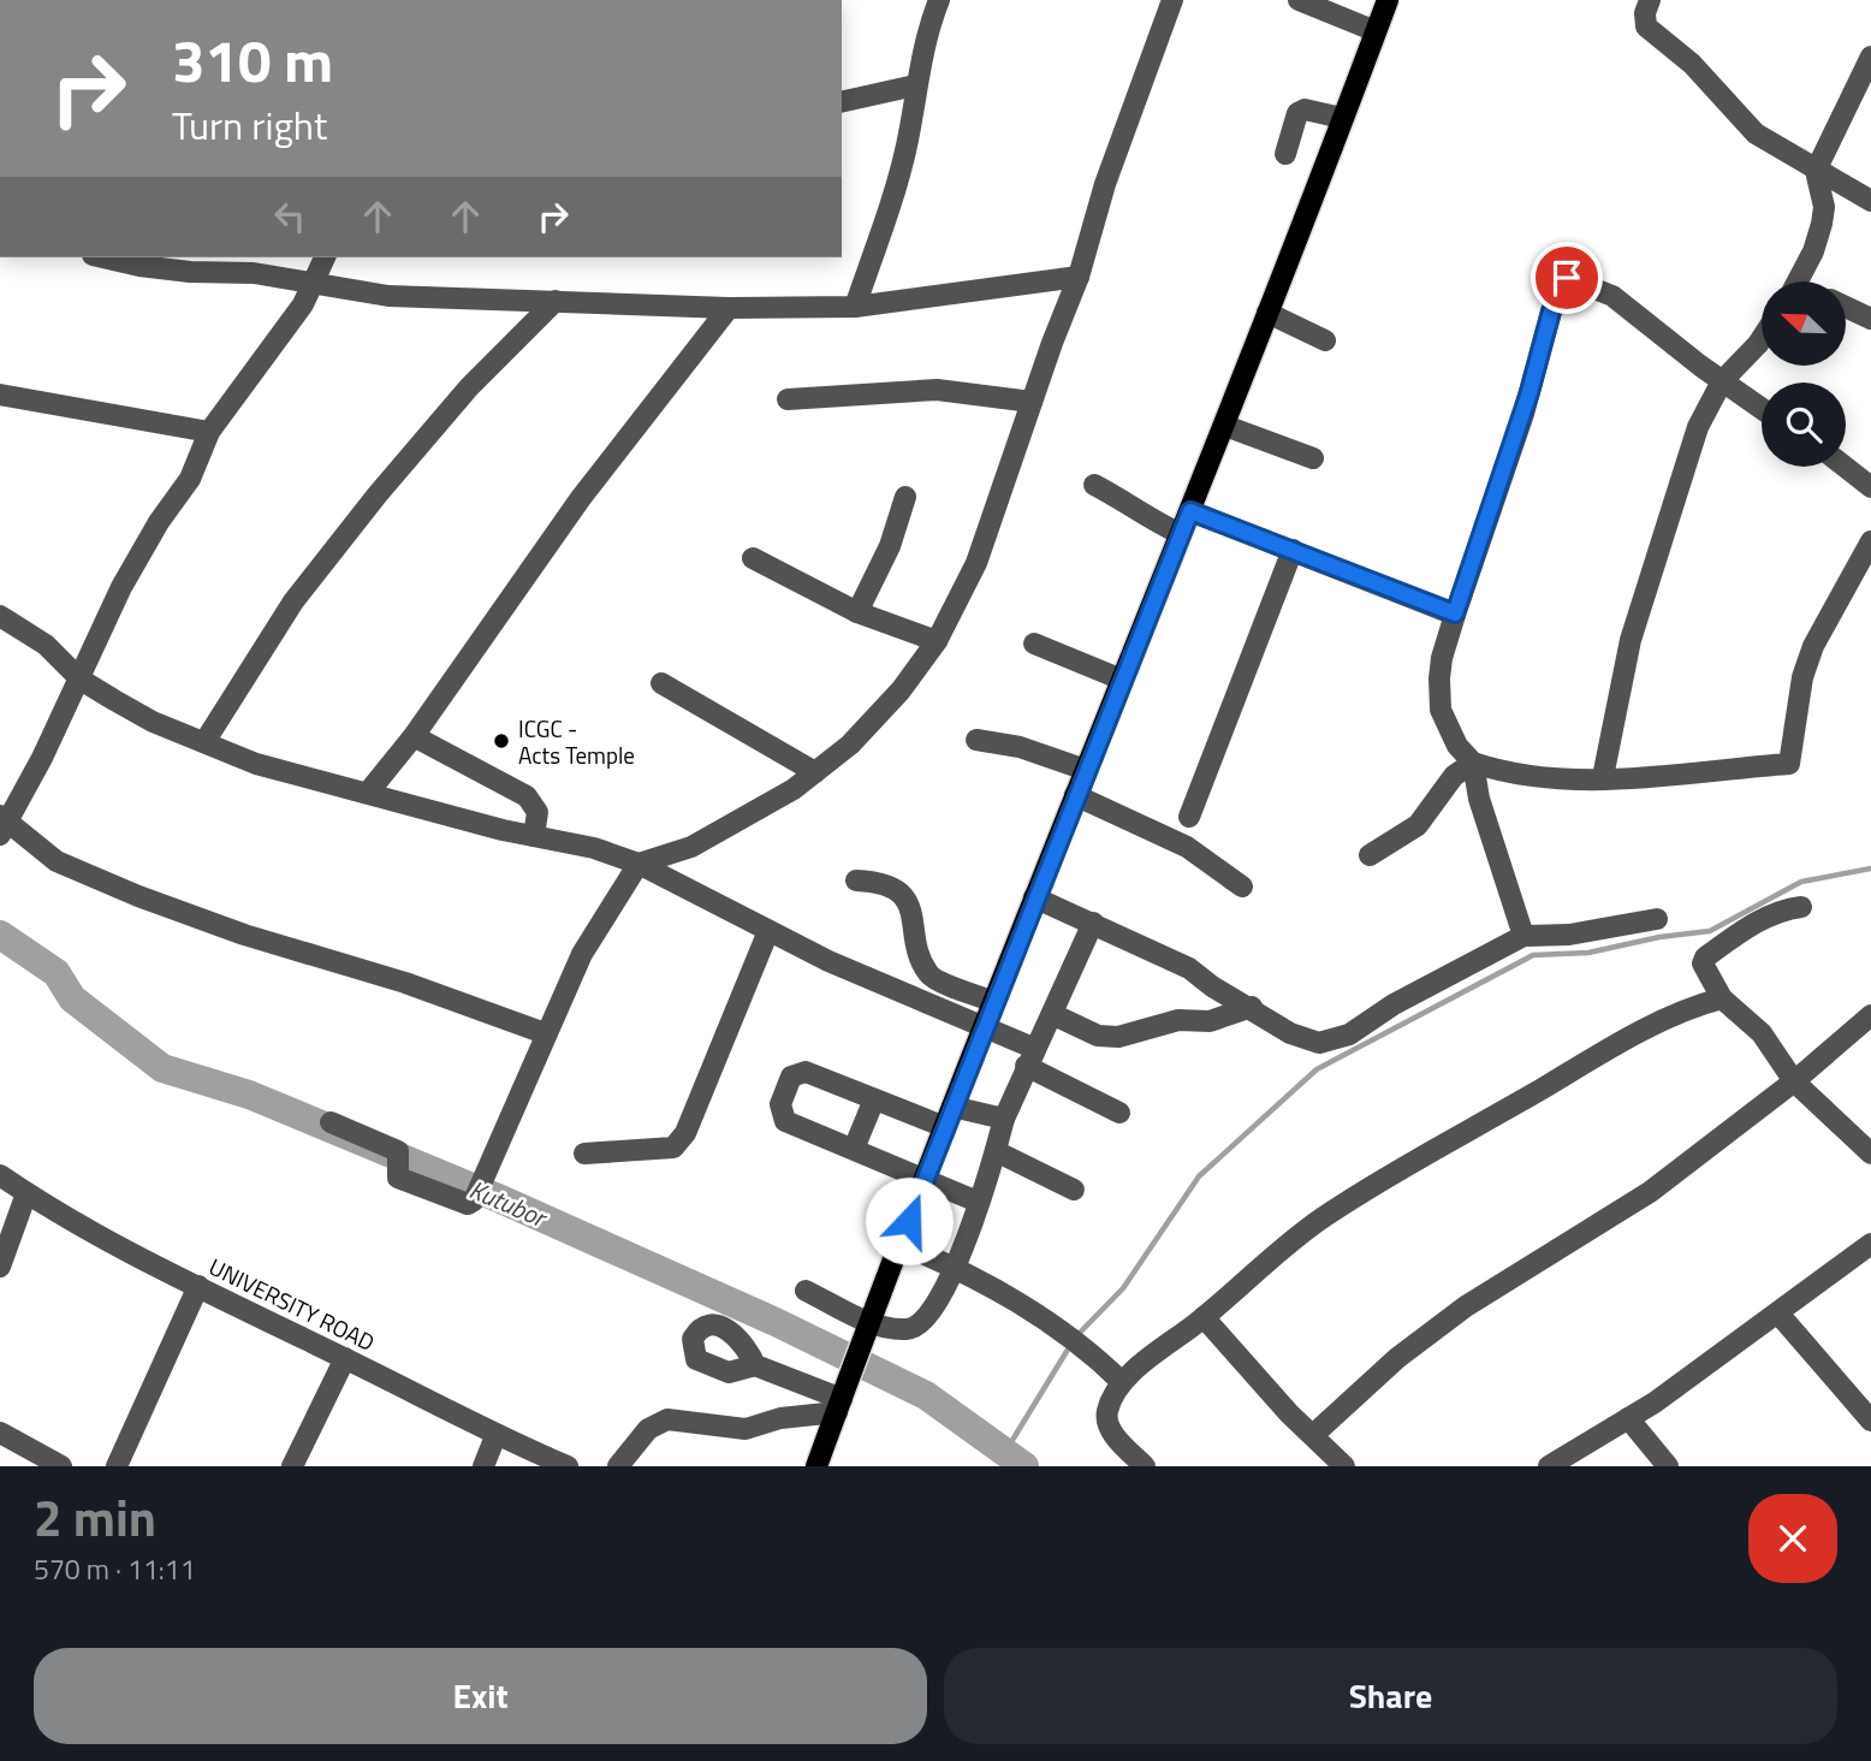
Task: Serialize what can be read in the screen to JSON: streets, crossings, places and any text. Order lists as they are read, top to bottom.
{
  "streets": {
    "street": ["UNIVERSITY ROAD"]
  },
  "water": ["Kutubor"],
  "places": ["ICGC - Acts Temple"],
  "north": "top left",
  "page": {
    "turn": ["310 m", "Turn right"],
    "heading": ["2 min", "570 m · 11:11"],
    "buttons": ["Exit", "Share"]
  }
}
